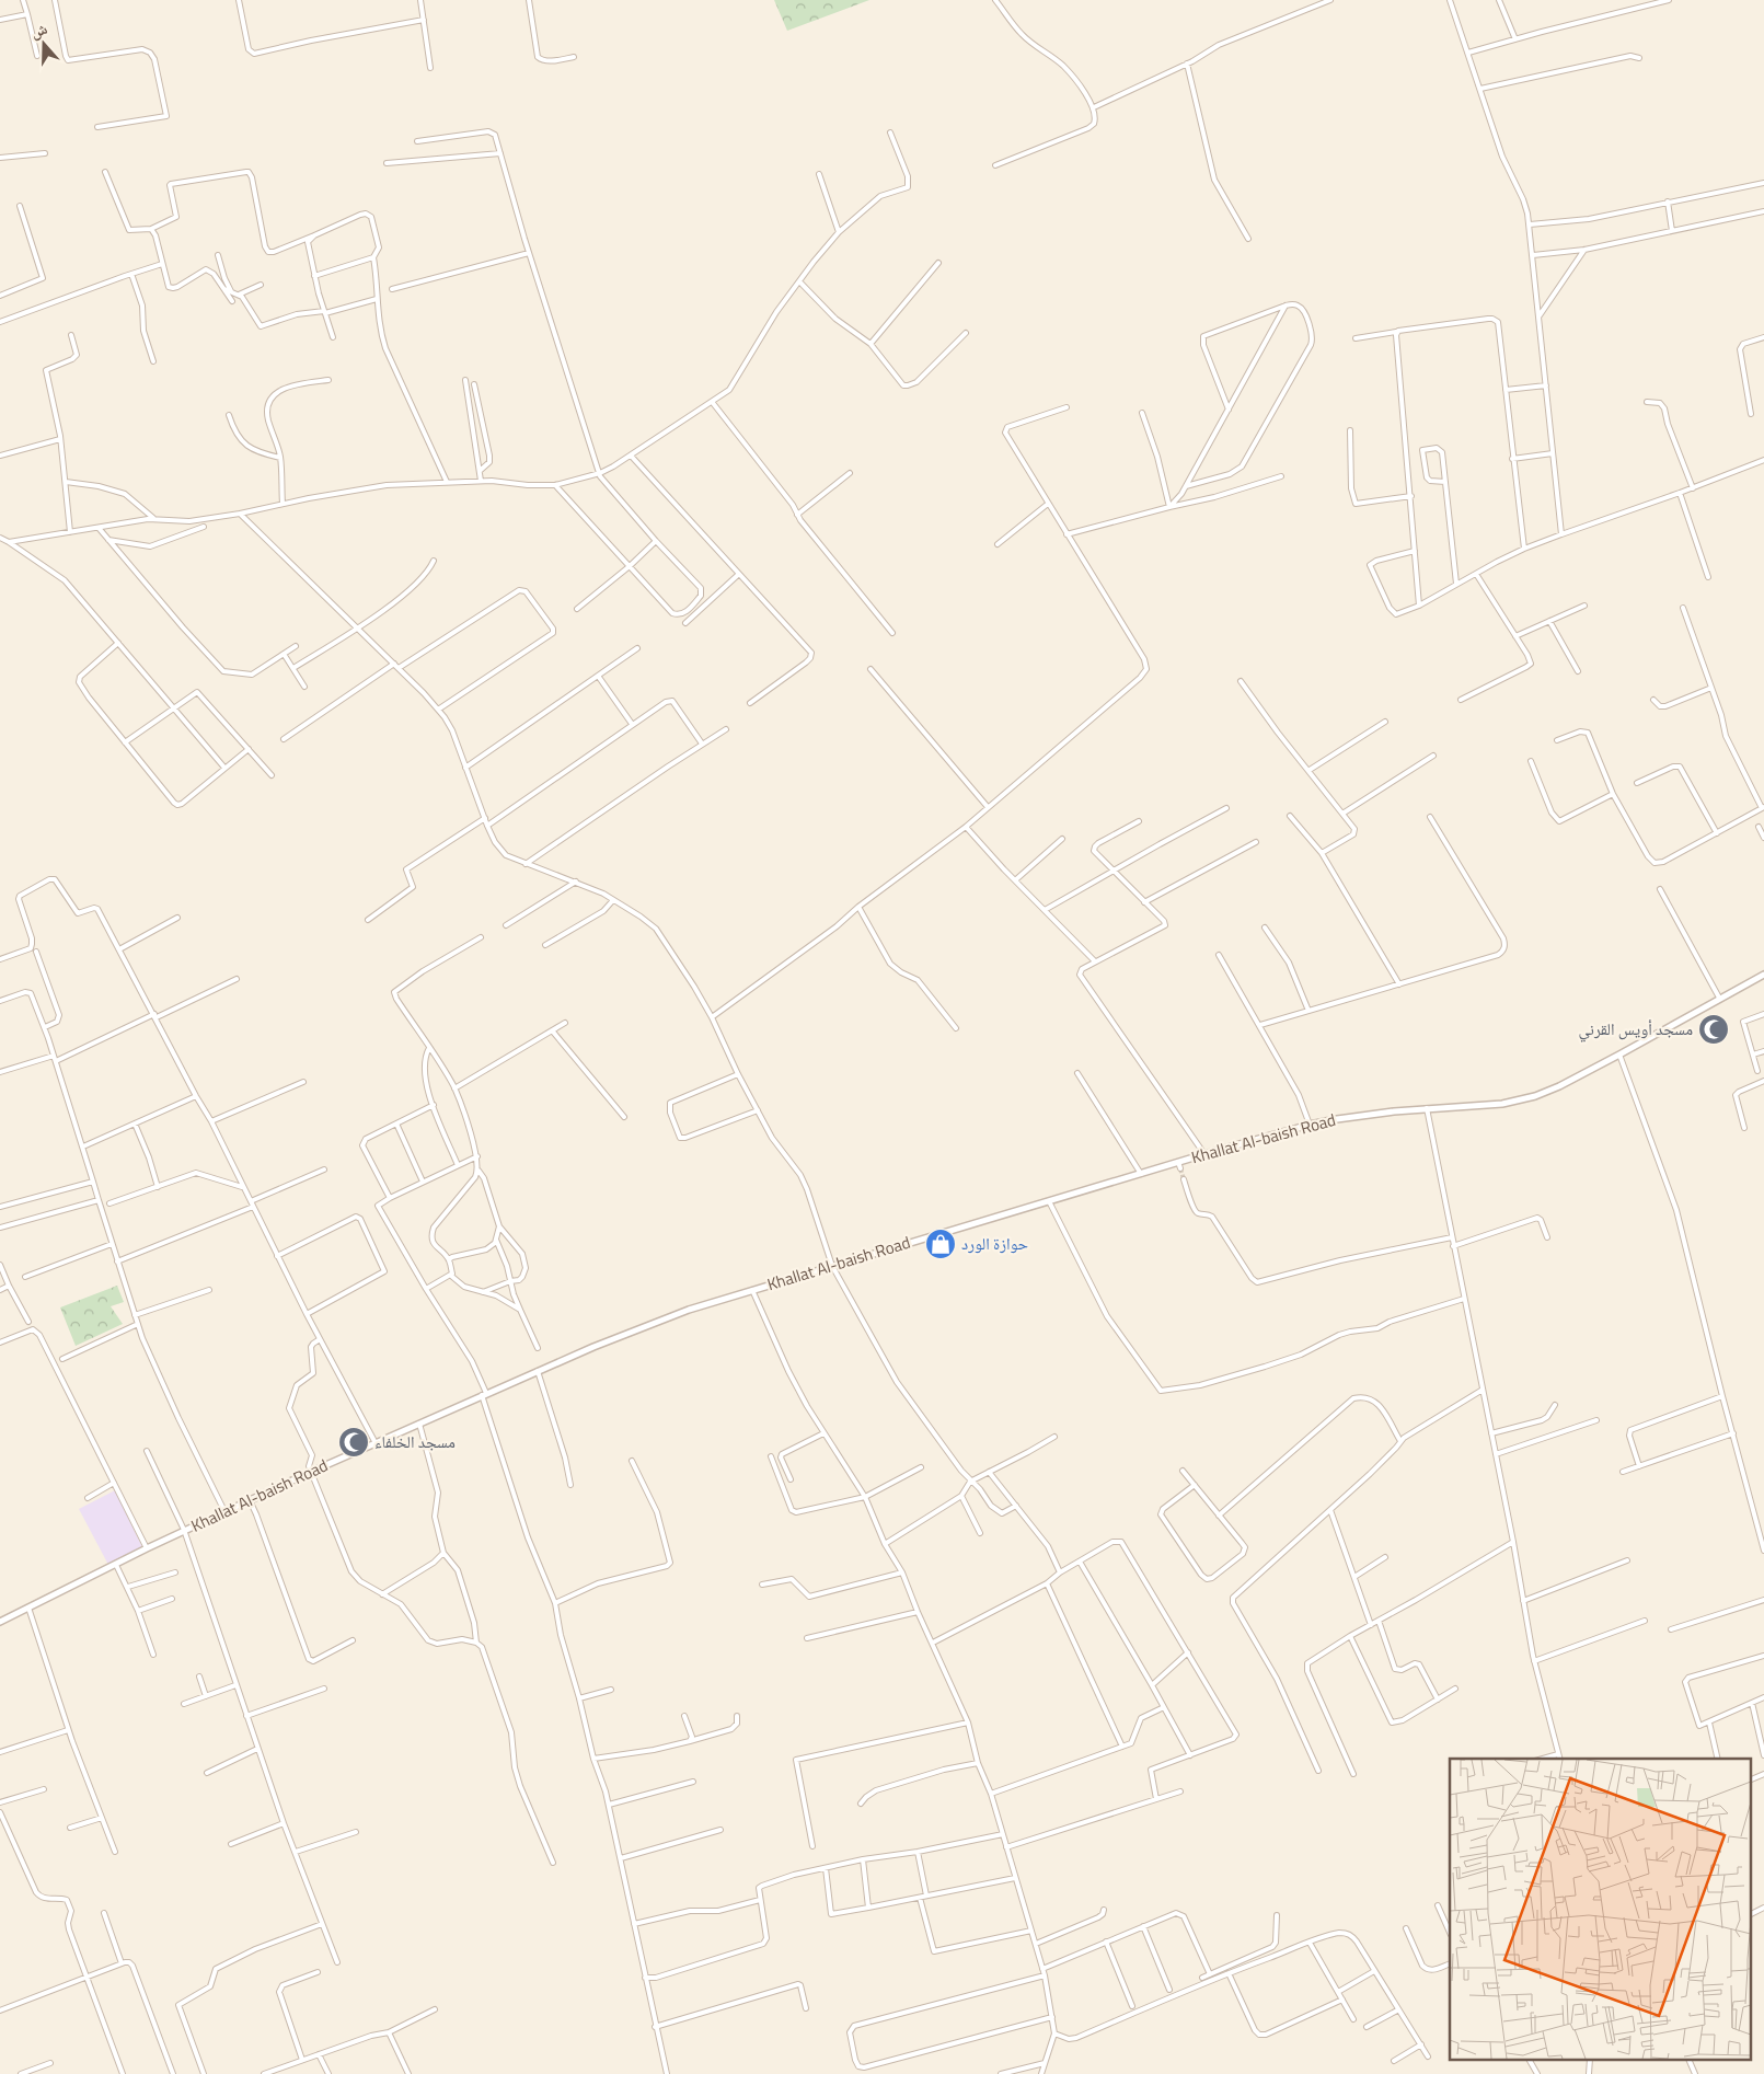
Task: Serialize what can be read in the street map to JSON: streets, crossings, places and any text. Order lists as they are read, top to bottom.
{
  "streets": {
    "street": ["Khallat Al-baish Road"]
  },
  "places": {
    "mosque": ["مسجد أويس القرني", "مسجد الخلفاء"],
    "shop": ["حوازة الورد"]
  },
  "north": "top"
}
